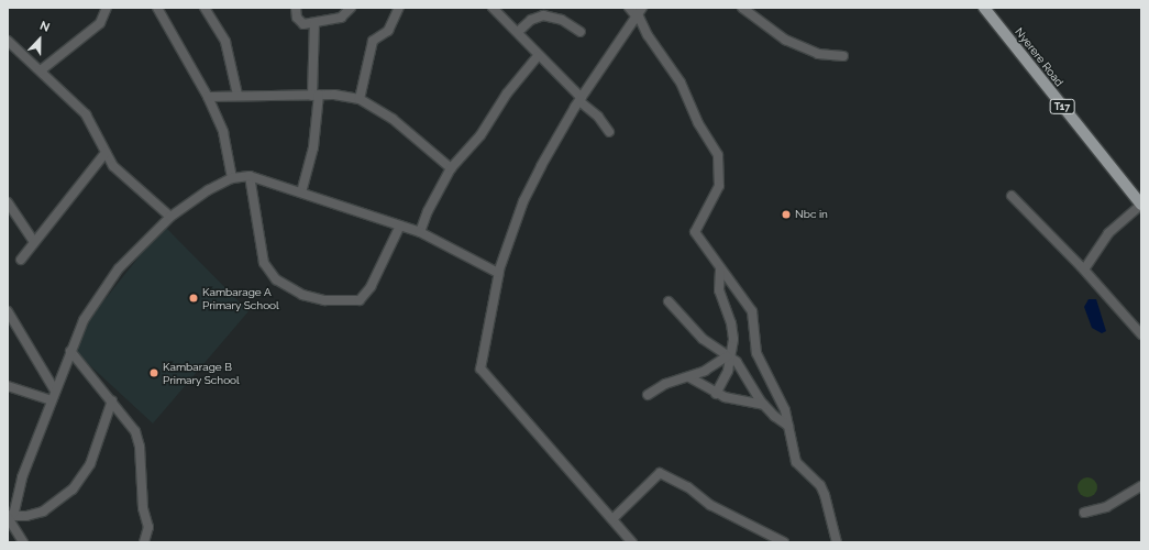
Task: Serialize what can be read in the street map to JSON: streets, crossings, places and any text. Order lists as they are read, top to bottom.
{
  "streets": {
    "main road": ["Nyerere Road", "T17"]
  },
  "places": ["Nbc in", "Kambarage A Primary School", "Kambarage B Primary School"],
  "north": "top"
}
